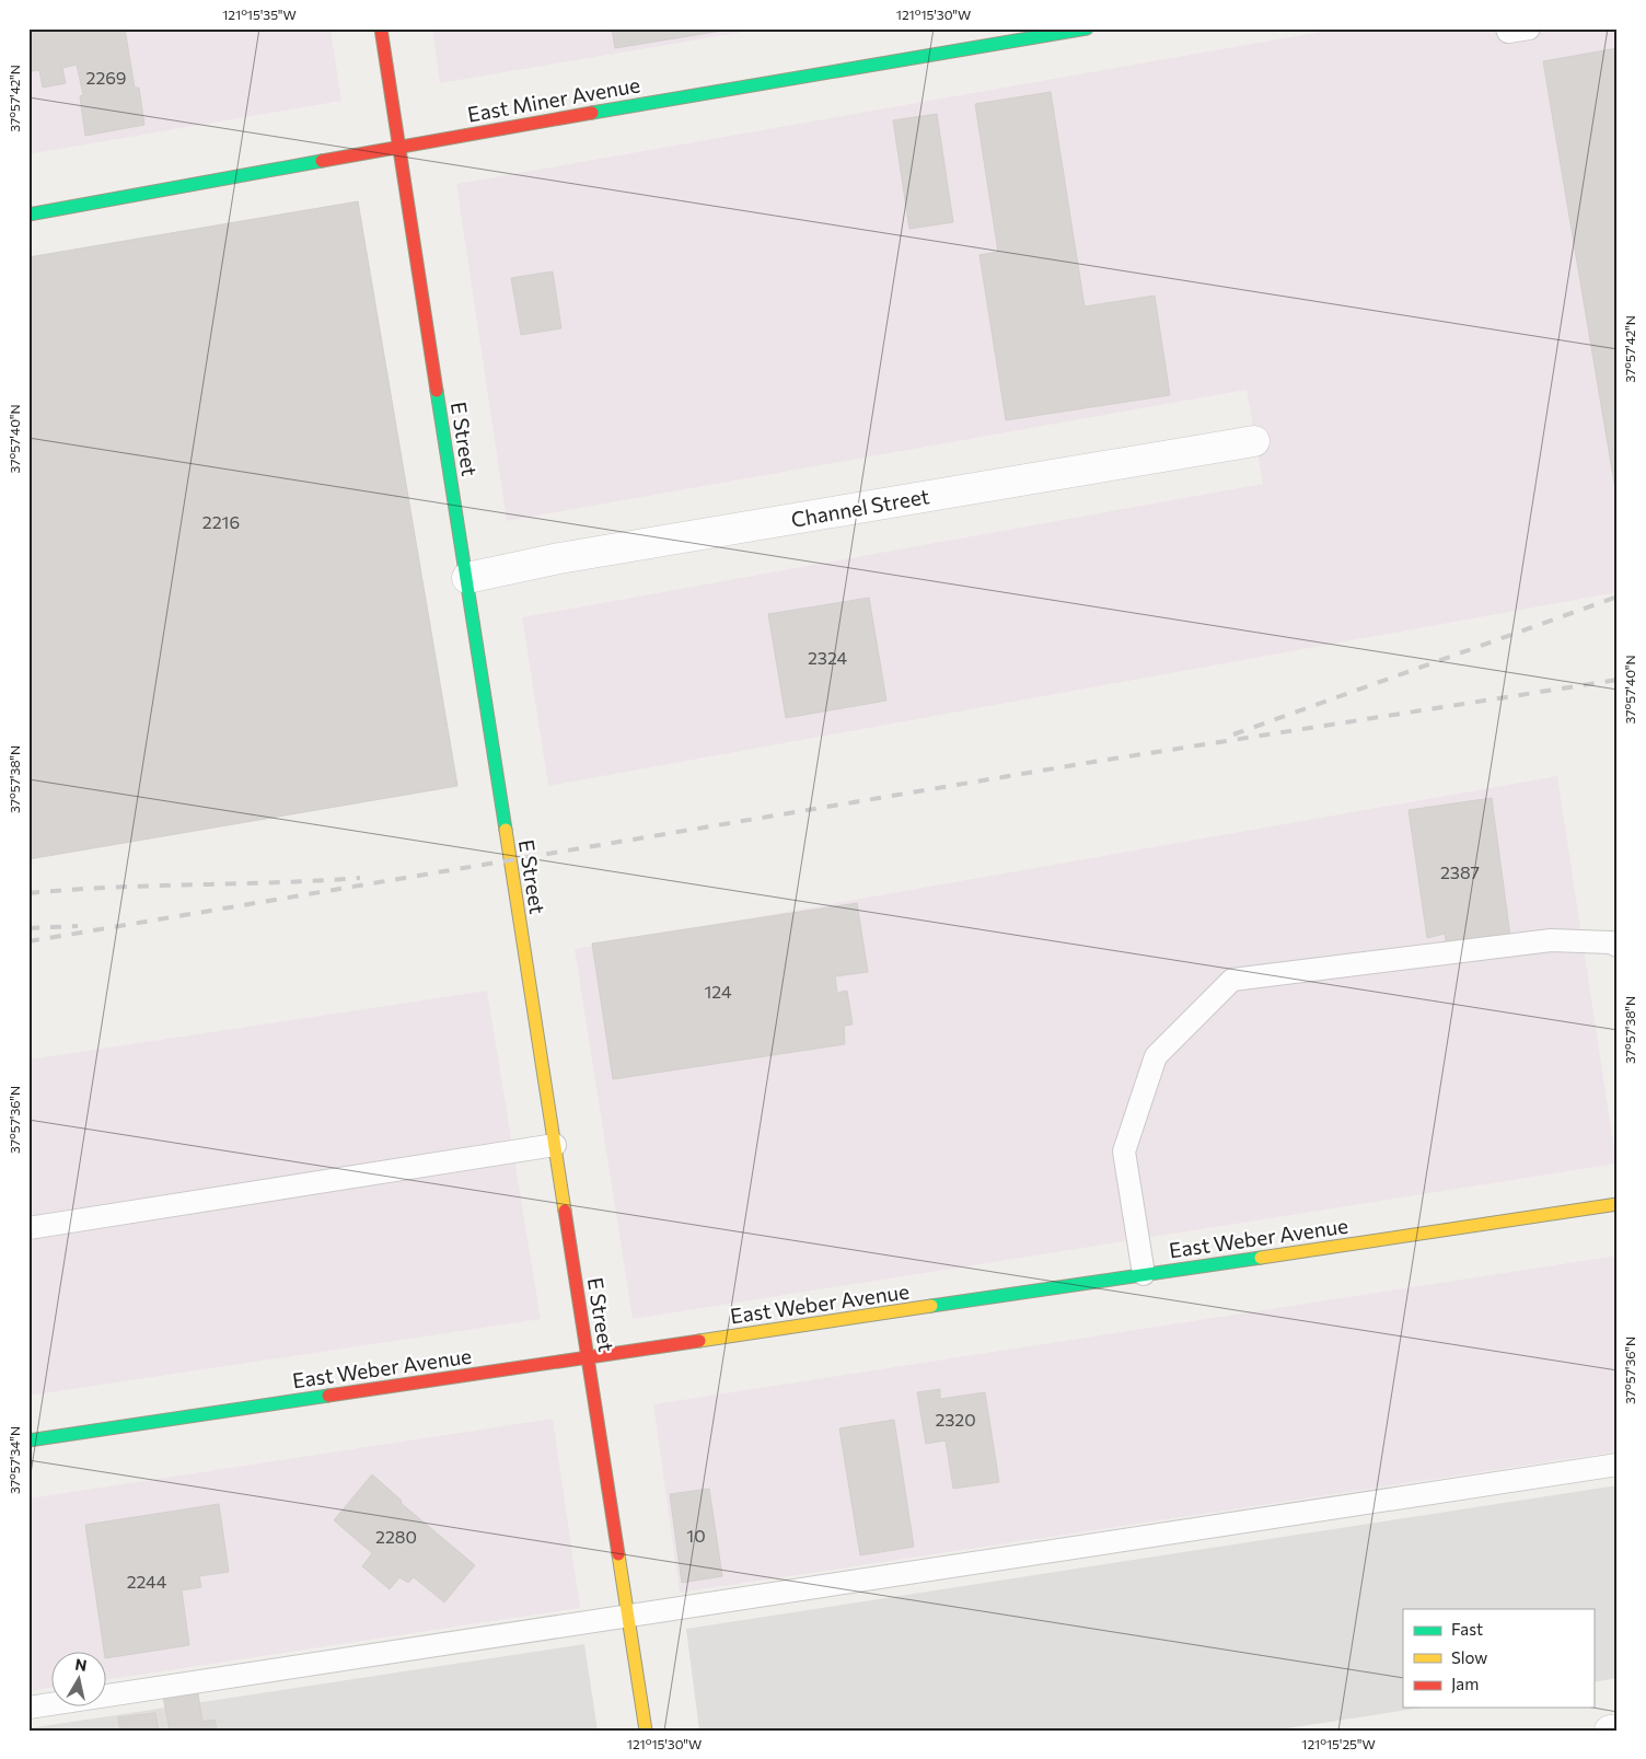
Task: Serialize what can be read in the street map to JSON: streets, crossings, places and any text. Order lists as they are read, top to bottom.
{
  "streets": {
    "street": [
      "East Miner Avenue",
      "E Street",
      "Channel Street",
      "East Weber Avenue"
    ]
  },
  "crossings": [
    ["East Miner Avenue", "E Street"],
    ["E Street", "Channel Street"],
    ["E Street", "East Weber Avenue"]
  ],
  "house_numbers": [
    "2269",
    "2216",
    "2324",
    "2387",
    "124",
    "2320",
    "10",
    "2280",
    "2244"
  ],
  "legend": ["Fast", "Slow", "Jam"],
  "north": "top",
  "coordinates": [
    "121°15'35\"W",
    "121°15'30\"W",
    "37°57'42\"N",
    "37°57'40\"N",
    "37°57'38\"N",
    "37°57'36\"N",
    "37°57'34\"N",
    "121°15'25\"W"
  ]
}
